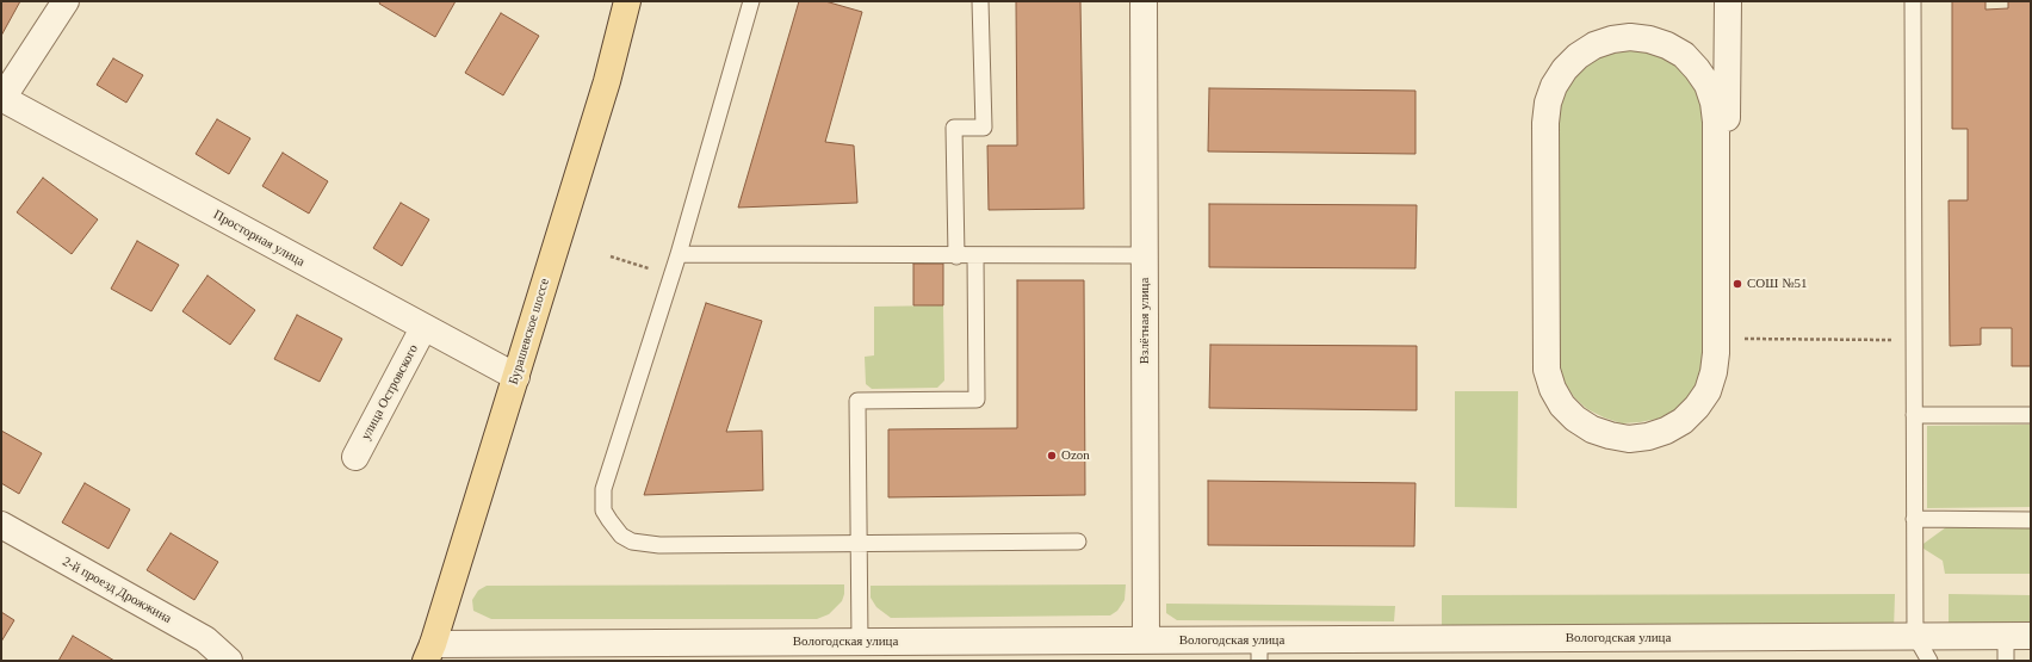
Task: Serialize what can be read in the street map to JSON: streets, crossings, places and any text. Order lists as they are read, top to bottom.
{
  "streets": {
    "main road": ["Бурашевское шоссе"],
    "street": [
      "Просторная улица",
      "Взлётная улица",
      "улица Островского",
      "2-й проезд Дрожжина",
      "Вологодская улица"
    ]
  },
  "crossings": [
    ["Просторная улица", "Бурашевское шоссе"],
    ["Просторная улица", "улица Островского"],
    ["Взлётная улица", "Вологодская улица"],
    ["Бурашевское шоссе", "Вологодская улица"]
  ],
  "places": ["СОШ №51", "Ozon"]
}
